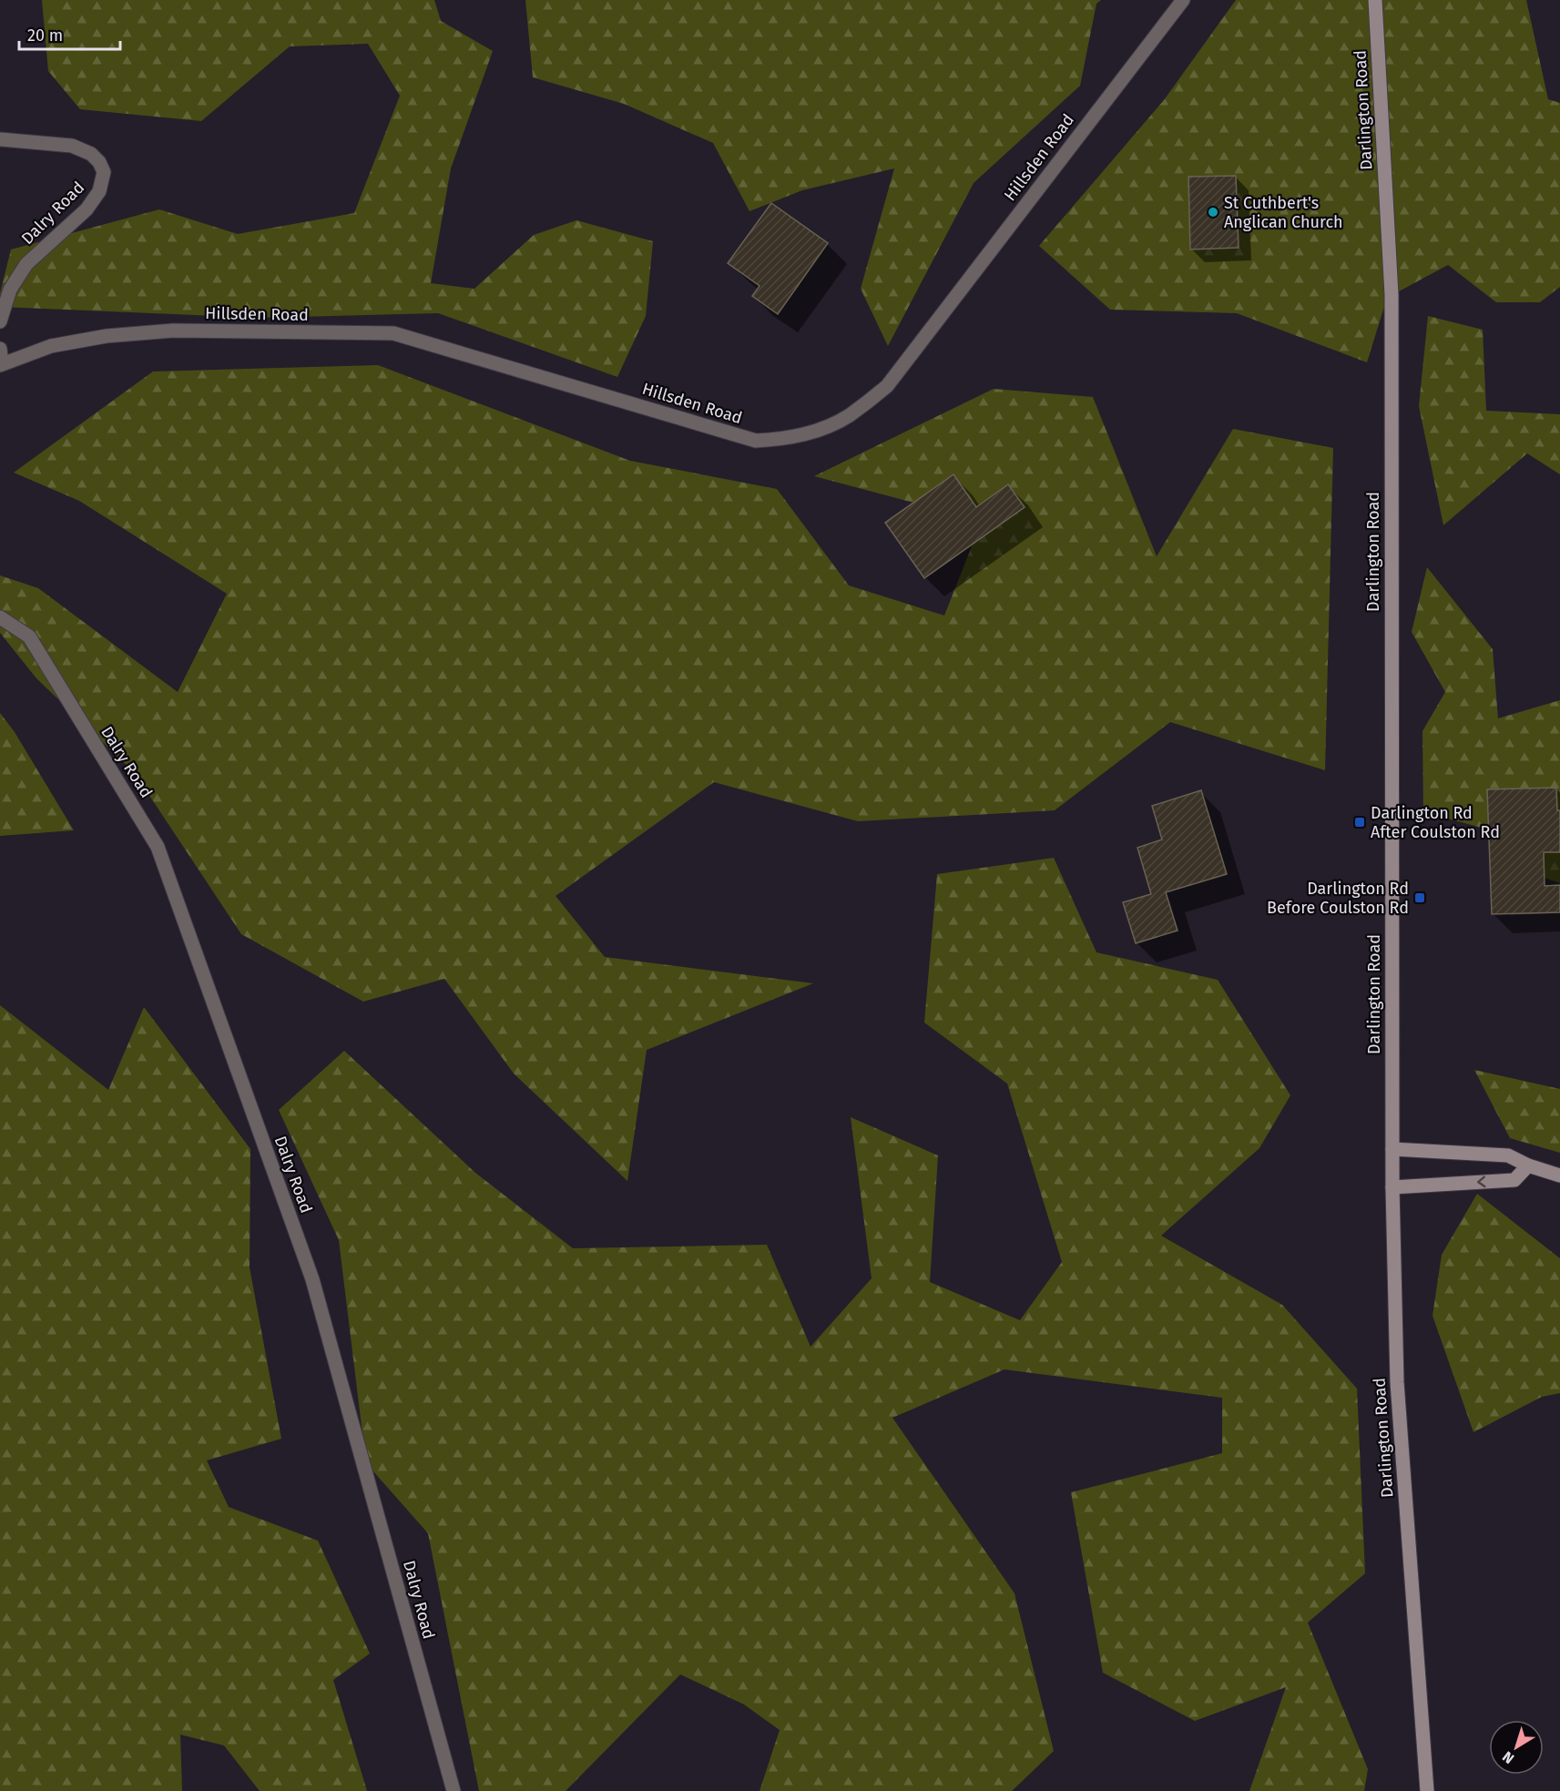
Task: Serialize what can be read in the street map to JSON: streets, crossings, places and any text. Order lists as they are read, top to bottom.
{
  "streets": {
    "street": ["Darlington Road", "Hillsden Road", "Dalry Road"]
  },
  "places": {
    "other": ["St Cuthbert's Anglican Church"],
    "transit": ["Darlington Rd After Coulston Rd", "Darlington Rd Before Coulston Rd"]
  },
  "scale_bar": "20 m",
  "north": "bottom left"
}
